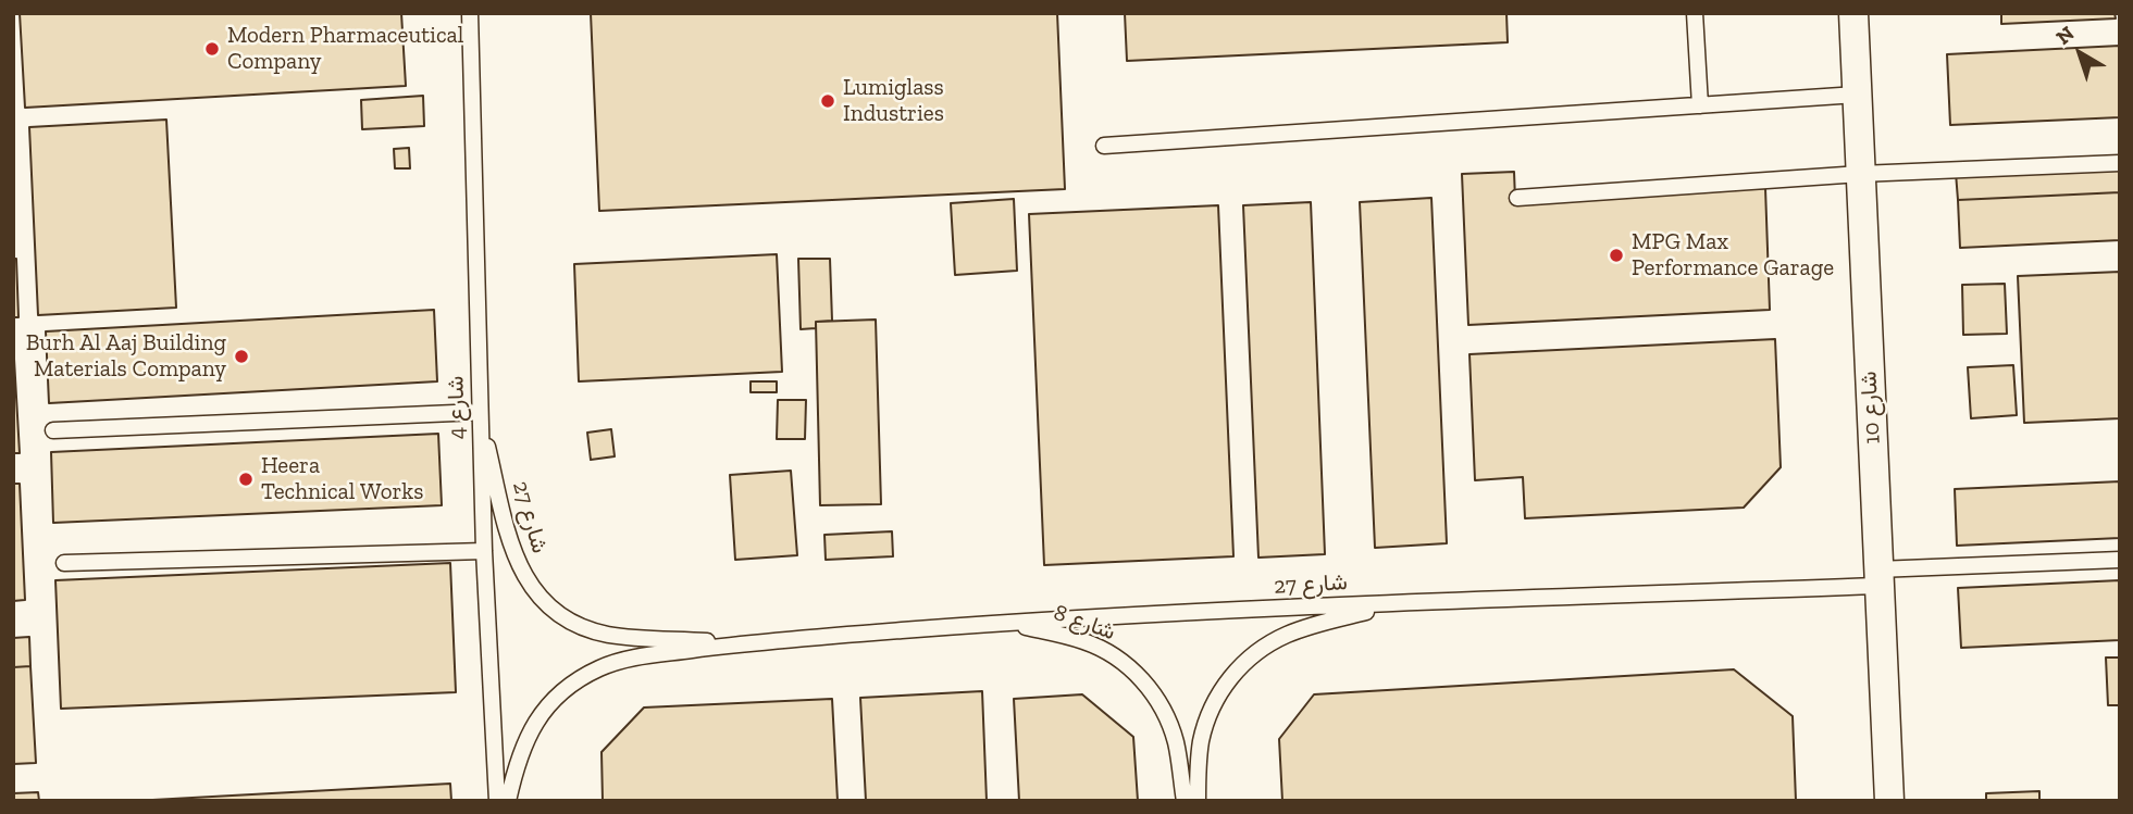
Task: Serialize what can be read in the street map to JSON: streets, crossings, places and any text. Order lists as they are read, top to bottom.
{
  "streets": {
    "street": ["شارع 10"],
    "lane": ["شارع 4", "شارع 27", "شارع 8"]
  },
  "crossings": [
    ["شارع 4", "شارع 27"],
    ["شارع 10", "شارع 27"],
    ["شارع 27", "شارع 8"]
  ],
  "places": [
    "Modern Pharmaceutical Company",
    "Lumiglass Industries",
    "MPG Max Performance Garage",
    "Burh Al Aaj Building Materials Company",
    "Heera Technical Works"
  ],
  "north": "top left"
}
